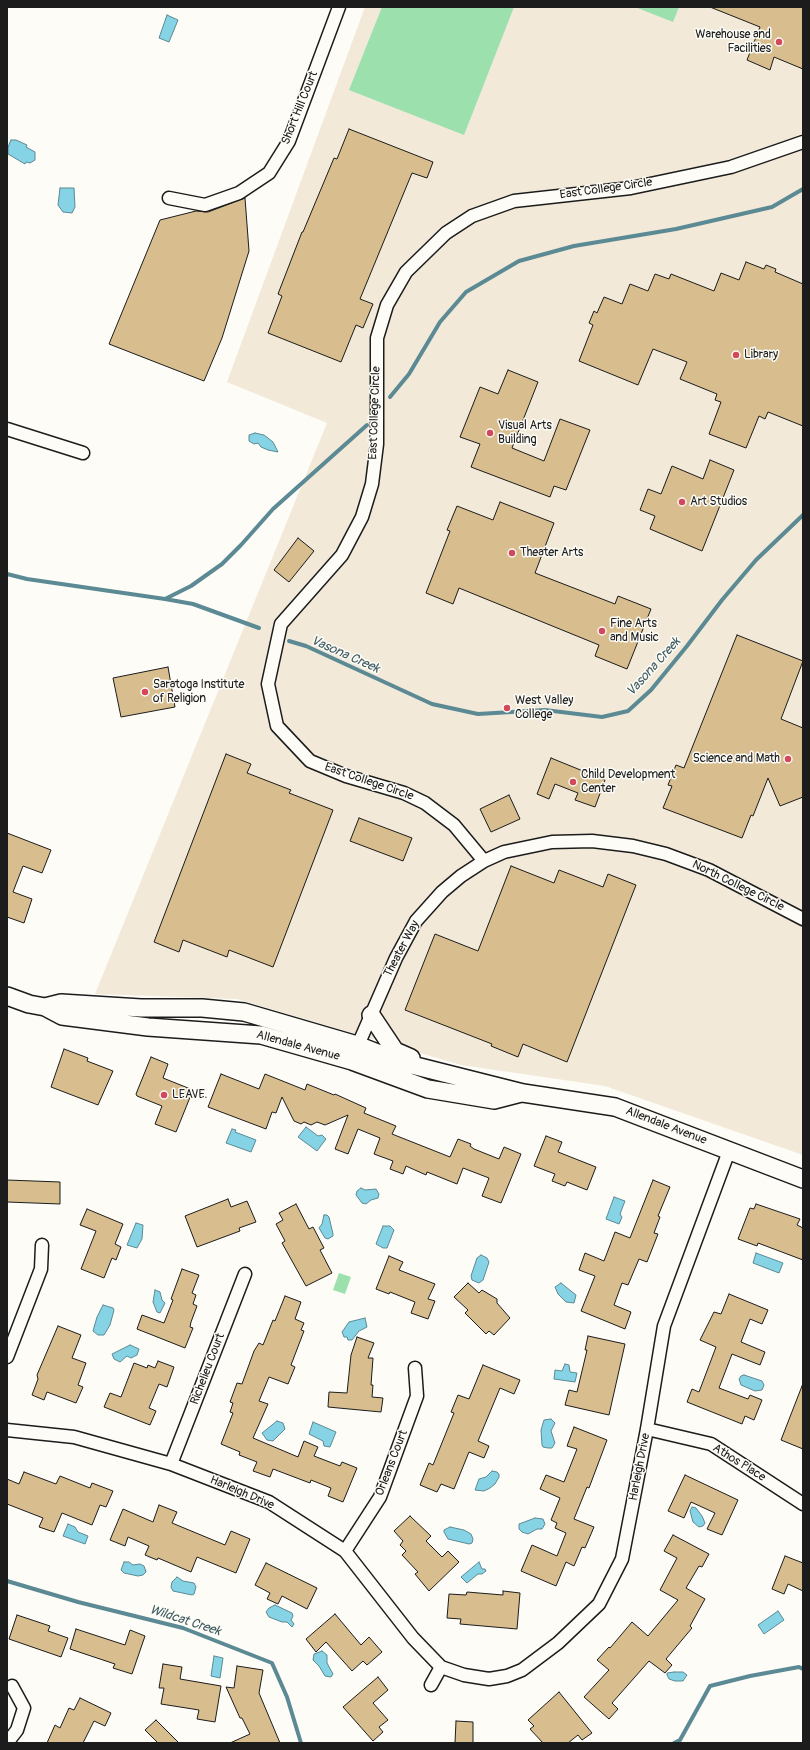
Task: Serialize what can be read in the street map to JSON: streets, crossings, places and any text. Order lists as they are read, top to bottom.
{
  "streets": {
    "street": [
      "Short Hill Court",
      "East College Circle",
      "North College Circle",
      "Theater Way",
      "Allendale Avenue",
      "Richelieu Court",
      "Orleans Court",
      "Athos Place",
      "Harleigh Drive"
    ]
  },
  "crossings": [
    ["East College Circle", "North College Circle"],
    ["East College Circle", "Theater Way"],
    ["North College Circle", "Theater Way"],
    ["Theater Way", "Allendale Avenue"],
    ["Allendale Avenue", "Harleigh Drive"],
    ["Richelieu Court", "Harleigh Drive"],
    ["Orleans Court", "Harleigh Drive"],
    ["Athos Place", "Harleigh Drive"]
  ],
  "water": ["Vasona Creek", "Wildcat Creek"],
  "places": [
    "Warehouse and Facilities",
    "Library",
    "Visual Arts Building",
    "Art Studios",
    "Theater Arts",
    "Fine Arts and Music",
    "Saratoga Institute of Religion",
    "West Valley College",
    "Science and Math",
    "Child Development Center",
    "LEAVE."
  ]
}
